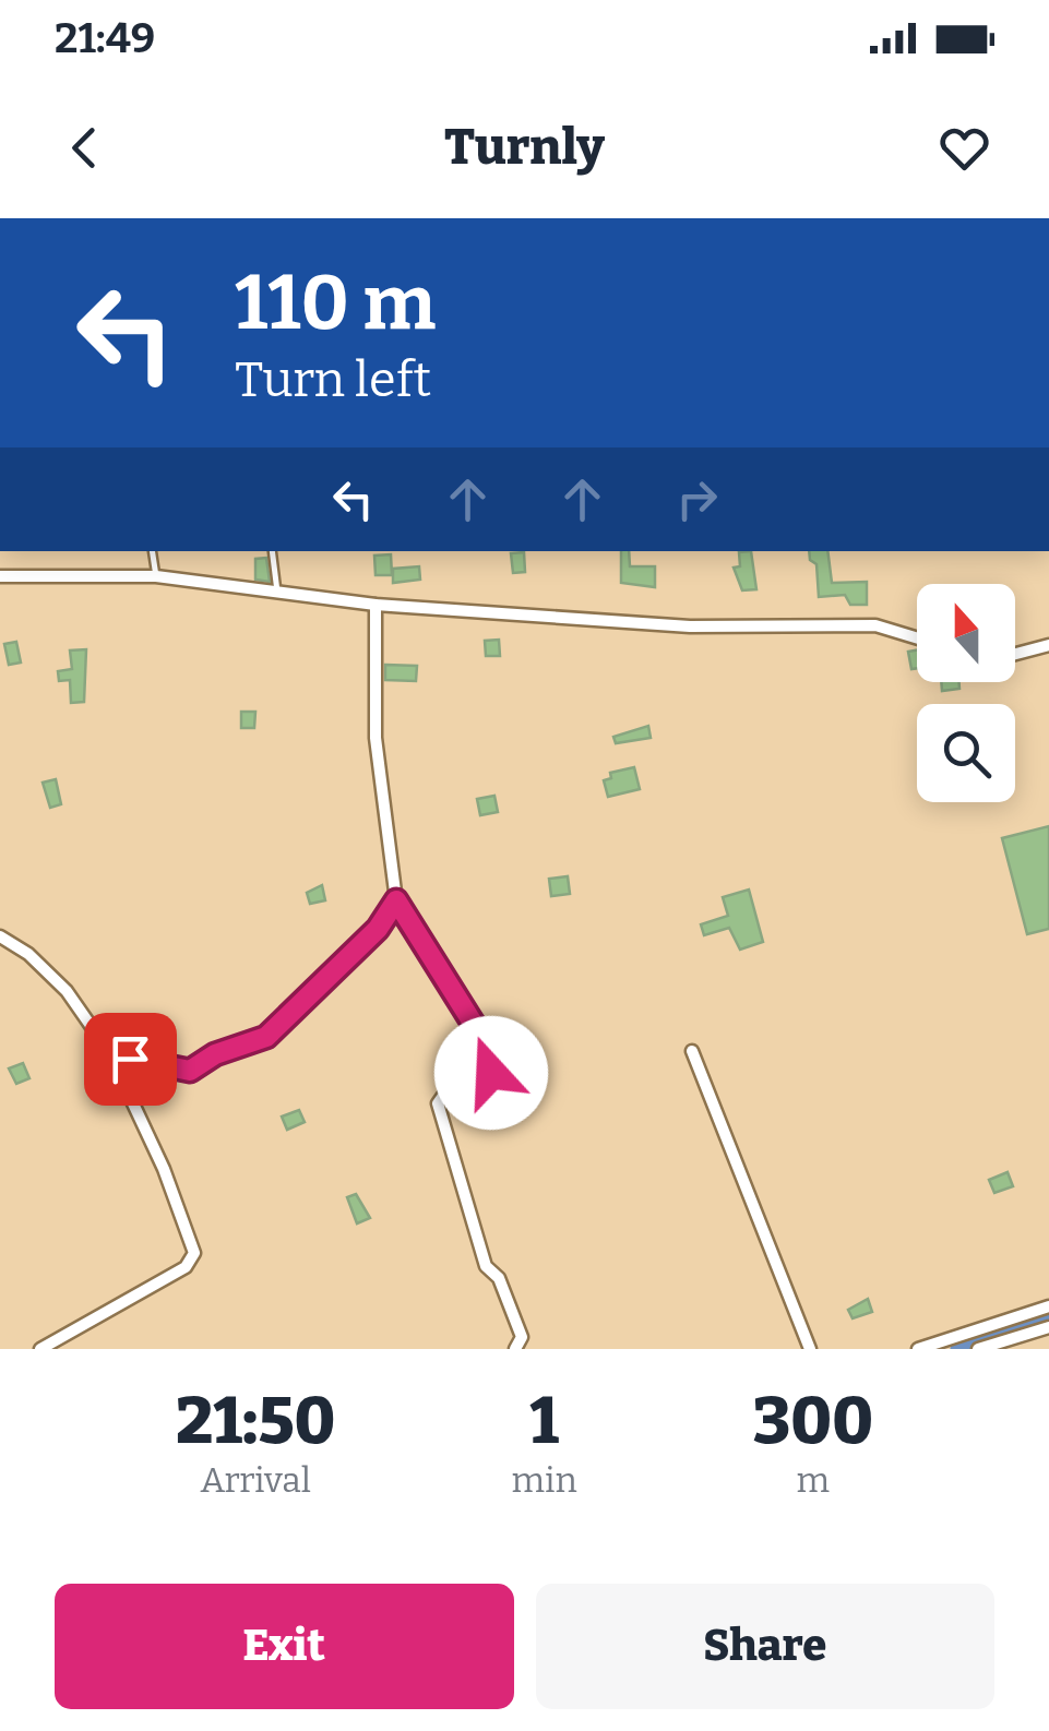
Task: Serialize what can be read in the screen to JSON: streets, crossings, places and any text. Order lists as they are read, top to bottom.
{
  "north": "top",
  "page": {
    "status": "21:49",
    "header": "Turnly",
    "turn": ["110 m", "Turn left"],
    "eta": [
      "21:50",
      "Arrival",
      "1",
      "min",
      "300",
      "m"
    ],
    "buttons": ["Exit", "Share"]
  }
}
